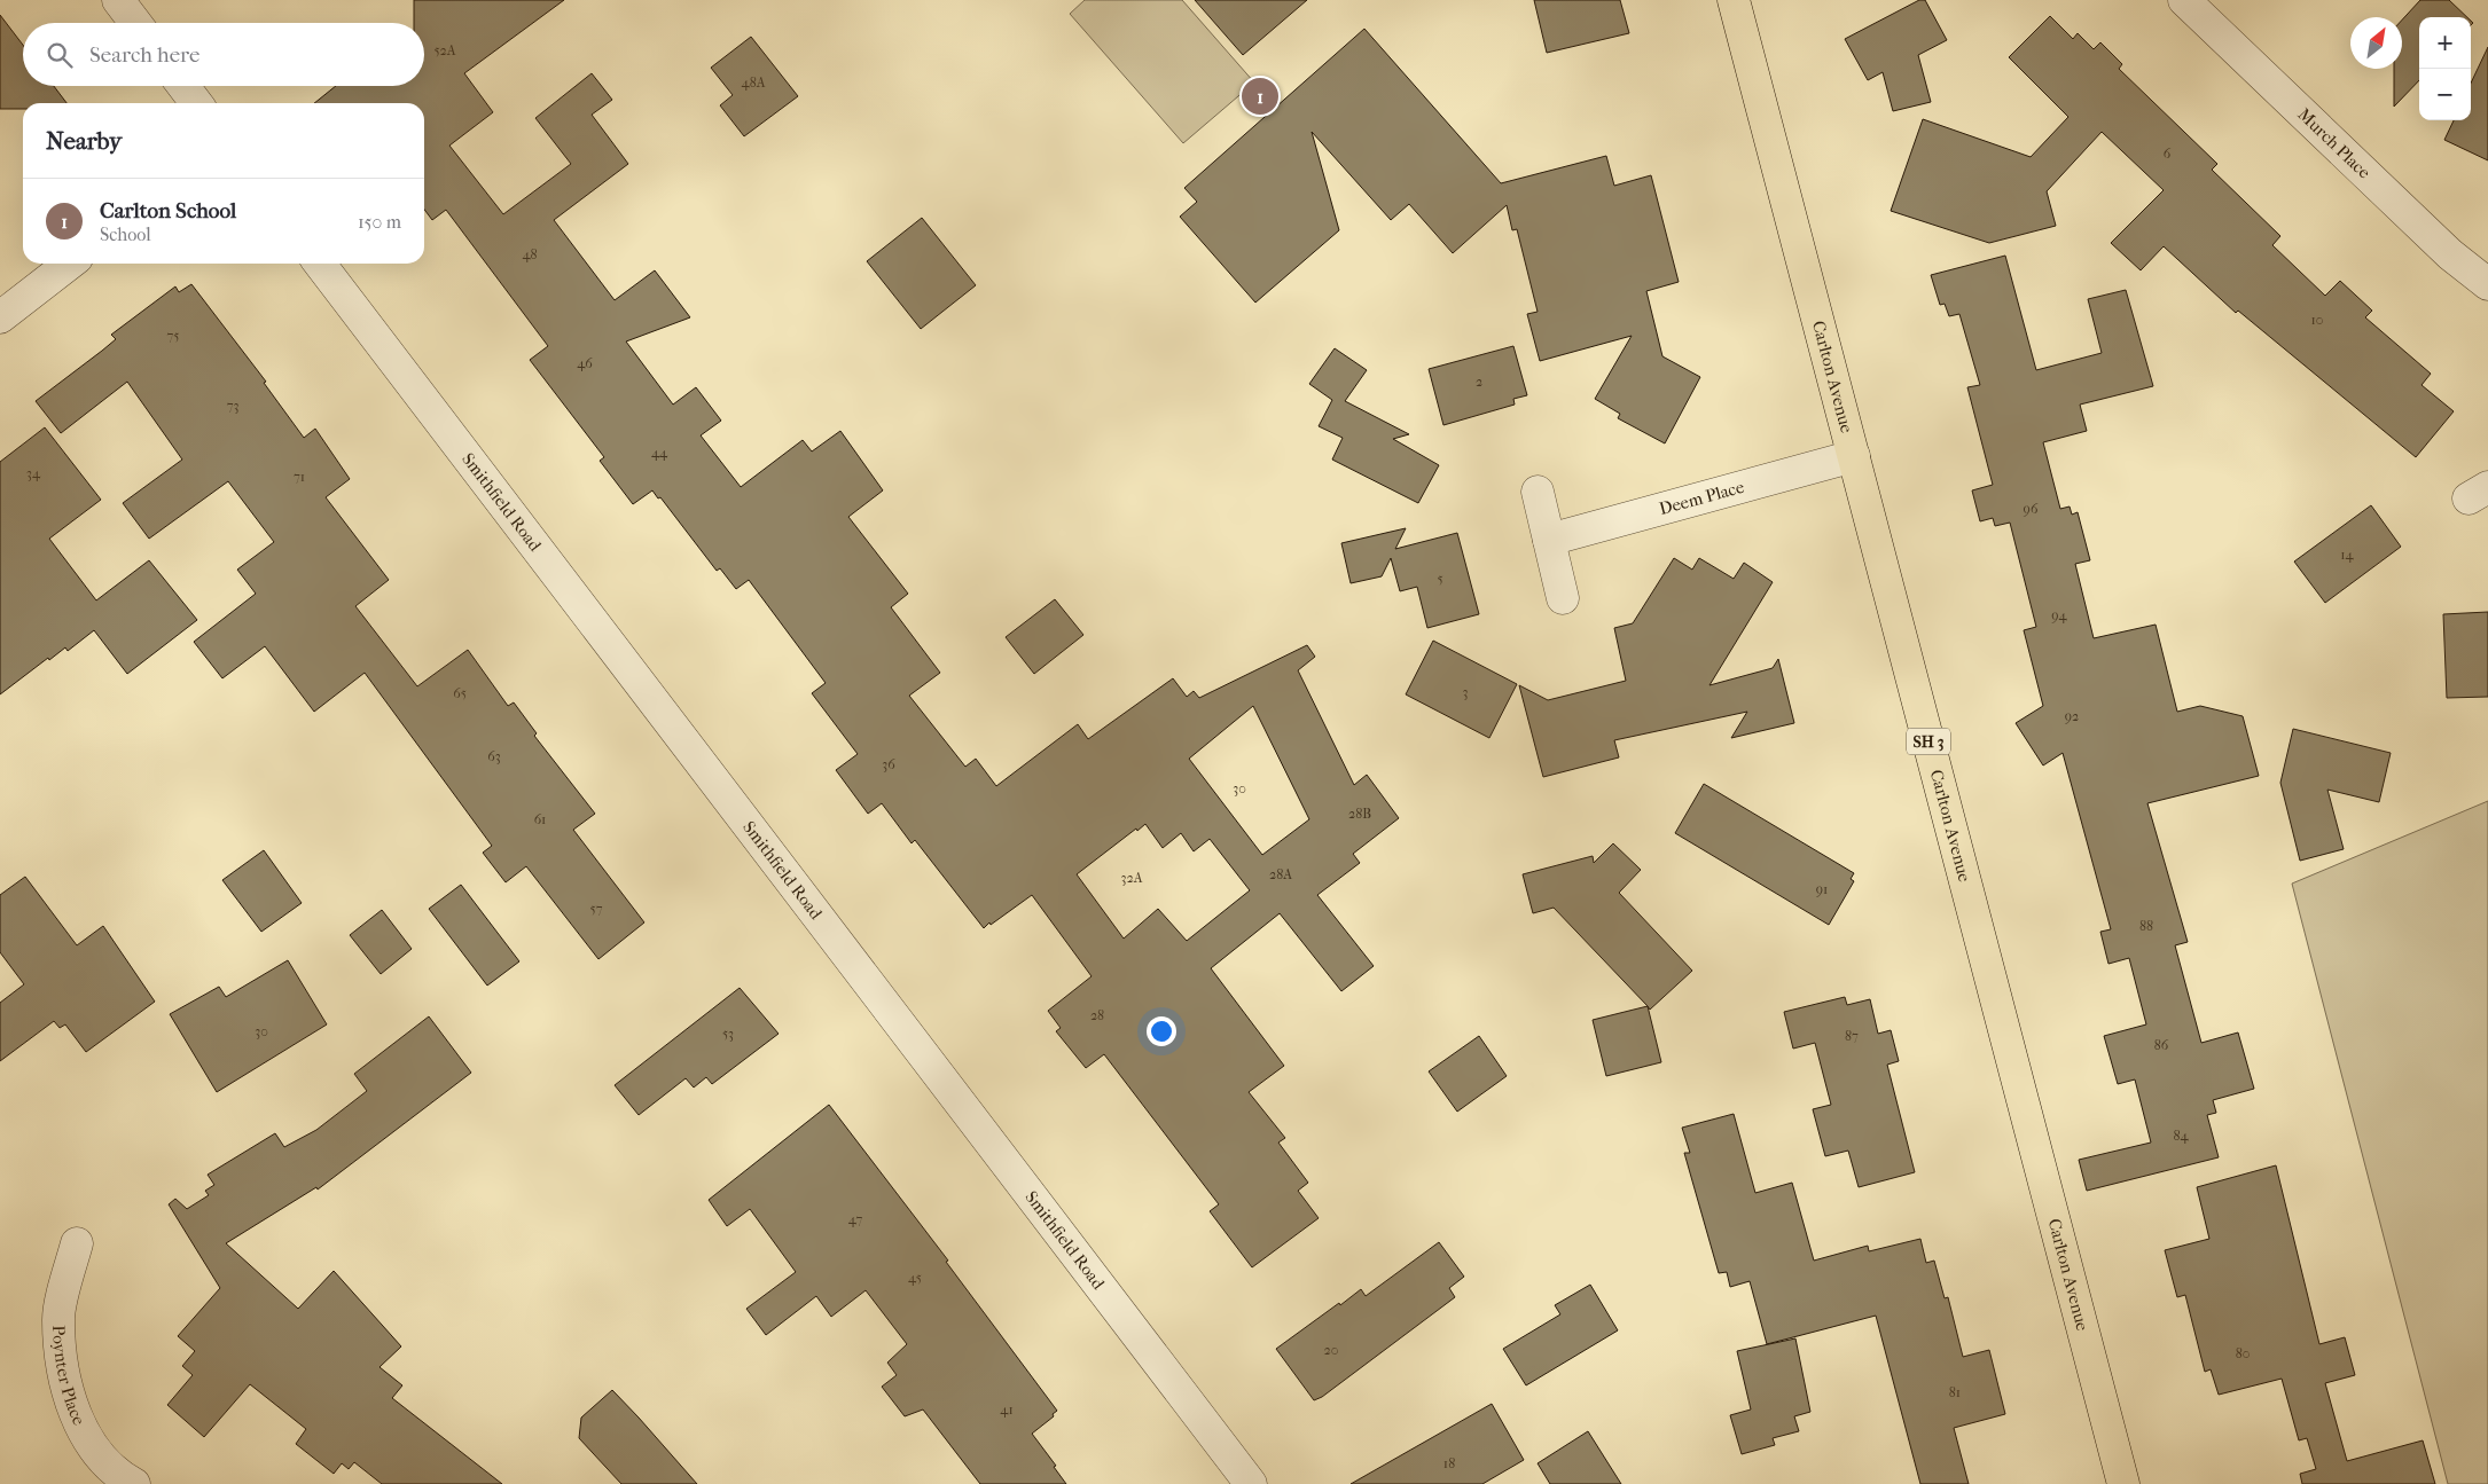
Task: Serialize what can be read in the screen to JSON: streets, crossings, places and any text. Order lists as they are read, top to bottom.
{
  "streets": {
    "highway": ["Carlton Avenue", "SH 3"],
    "street": [
      "Murch Place",
      "Deem Place",
      "Smithfield Road",
      "Poynter Place"
    ]
  },
  "crossings": [
    ["Carlton Avenue", "Deem Place"]
  ],
  "house_numbers": [
    "52A",
    "48A",
    "6",
    "48",
    "10",
    "75",
    "46",
    "2",
    "73",
    "44",
    "34",
    "71",
    "96",
    "14",
    "5",
    "94",
    "3",
    "65",
    "92",
    "63",
    "36",
    "30",
    "28B",
    "61",
    "28A",
    "32A",
    "91",
    "57",
    "88",
    "28",
    "30",
    "53",
    "87",
    "86",
    "84",
    "47",
    "45",
    "20",
    "80",
    "81",
    "41",
    "18"
  ],
  "north": "top right",
  "page": {
    "map_buttons": ["+", "−"],
    "search": "Search here",
    "pins": "1",
    "heading": "Nearby",
    "list": [
      {
        "mark": "1",
        "name": "Carlton School",
        "note": "School",
        "value": "150 m"
      }
    ]
  }
}
